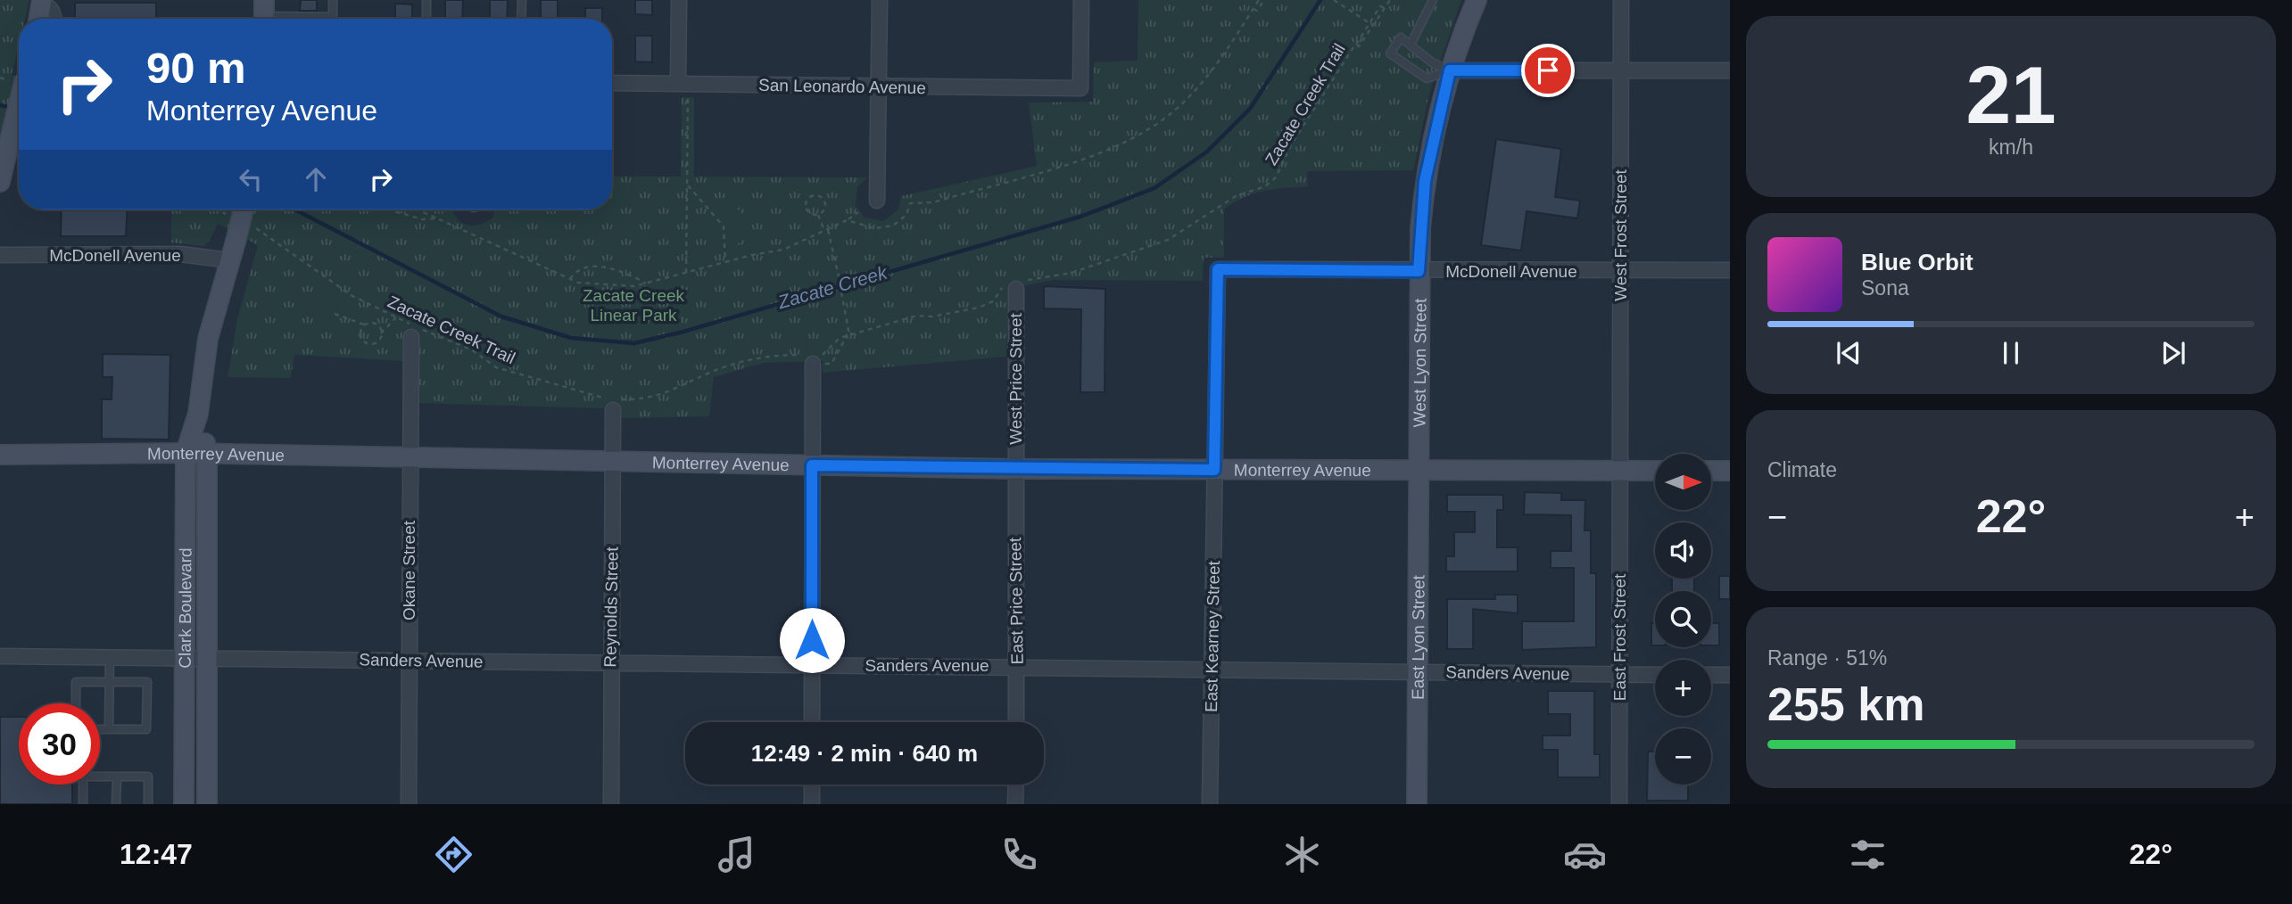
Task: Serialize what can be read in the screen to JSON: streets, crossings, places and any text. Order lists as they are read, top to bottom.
{
  "streets": {
    "street": [
      "San Leonardo Avenue",
      "West Frost Street",
      "McDonell Avenue",
      "West Lyon Street",
      "West Price Street",
      "Monterrey Avenue",
      "Okane Street",
      "East Price Street",
      "Reynolds Street",
      "Clark Boulevard",
      "East Kearney Street",
      "East Lyon Street",
      "East Frost Street",
      "Sanders Avenue"
    ],
    "path": ["Zacate Creek Trail"]
  },
  "crossings": [
    ["Zacate Creek Trail", "West Price Street"],
    ["Zacate Creek Trail", "Okane Street"],
    ["West Frost Street", "McDonell Avenue"],
    ["West Frost Street", "Monterrey Avenue"],
    ["West Frost Street", "East Frost Street"],
    ["McDonell Avenue", "West Lyon Street"],
    ["McDonell Avenue", "Clark Boulevard"],
    ["McDonell Avenue", "East Kearney Street"],
    ["West Lyon Street", "Monterrey Avenue"],
    ["West Lyon Street", "East Lyon Street"],
    ["West Price Street", "Monterrey Avenue"],
    ["West Price Street", "East Price Street"],
    ["Monterrey Avenue", "Okane Street"],
    ["Monterrey Avenue", "East Price Street"],
    ["Monterrey Avenue", "Reynolds Street"],
    ["Monterrey Avenue", "Clark Boulevard"],
    ["Monterrey Avenue", "East Kearney Street"],
    ["Monterrey Avenue", "East Lyon Street"],
    ["Monterrey Avenue", "East Frost Street"],
    ["Okane Street", "Sanders Avenue"],
    ["East Price Street", "Sanders Avenue"],
    ["Reynolds Street", "Sanders Avenue"],
    ["Clark Boulevard", "Sanders Avenue"],
    ["East Kearney Street", "Sanders Avenue"],
    ["East Lyon Street", "Sanders Avenue"],
    ["East Frost Street", "Sanders Avenue"]
  ],
  "water": ["Zacate Creek"],
  "parks": ["Zacate Creek Linear Park"],
  "north": "right",
  "page": {
    "tile": [
      ["21", "km/h"],
      "Climate",
      ["Range · 51%", "255 km"]
    ],
    "turn": ["90 m", "Monterrey Avenue"],
    "song": ["Blue Orbit", "Sona"],
    "map_buttons": ["+", "−"],
    "heat": ["−", "22°", "+"],
    "limit": "30",
    "trip": "12:49 · 2 min · 640 m",
    "tabs": ["12:47", "22°"]
  }
}
